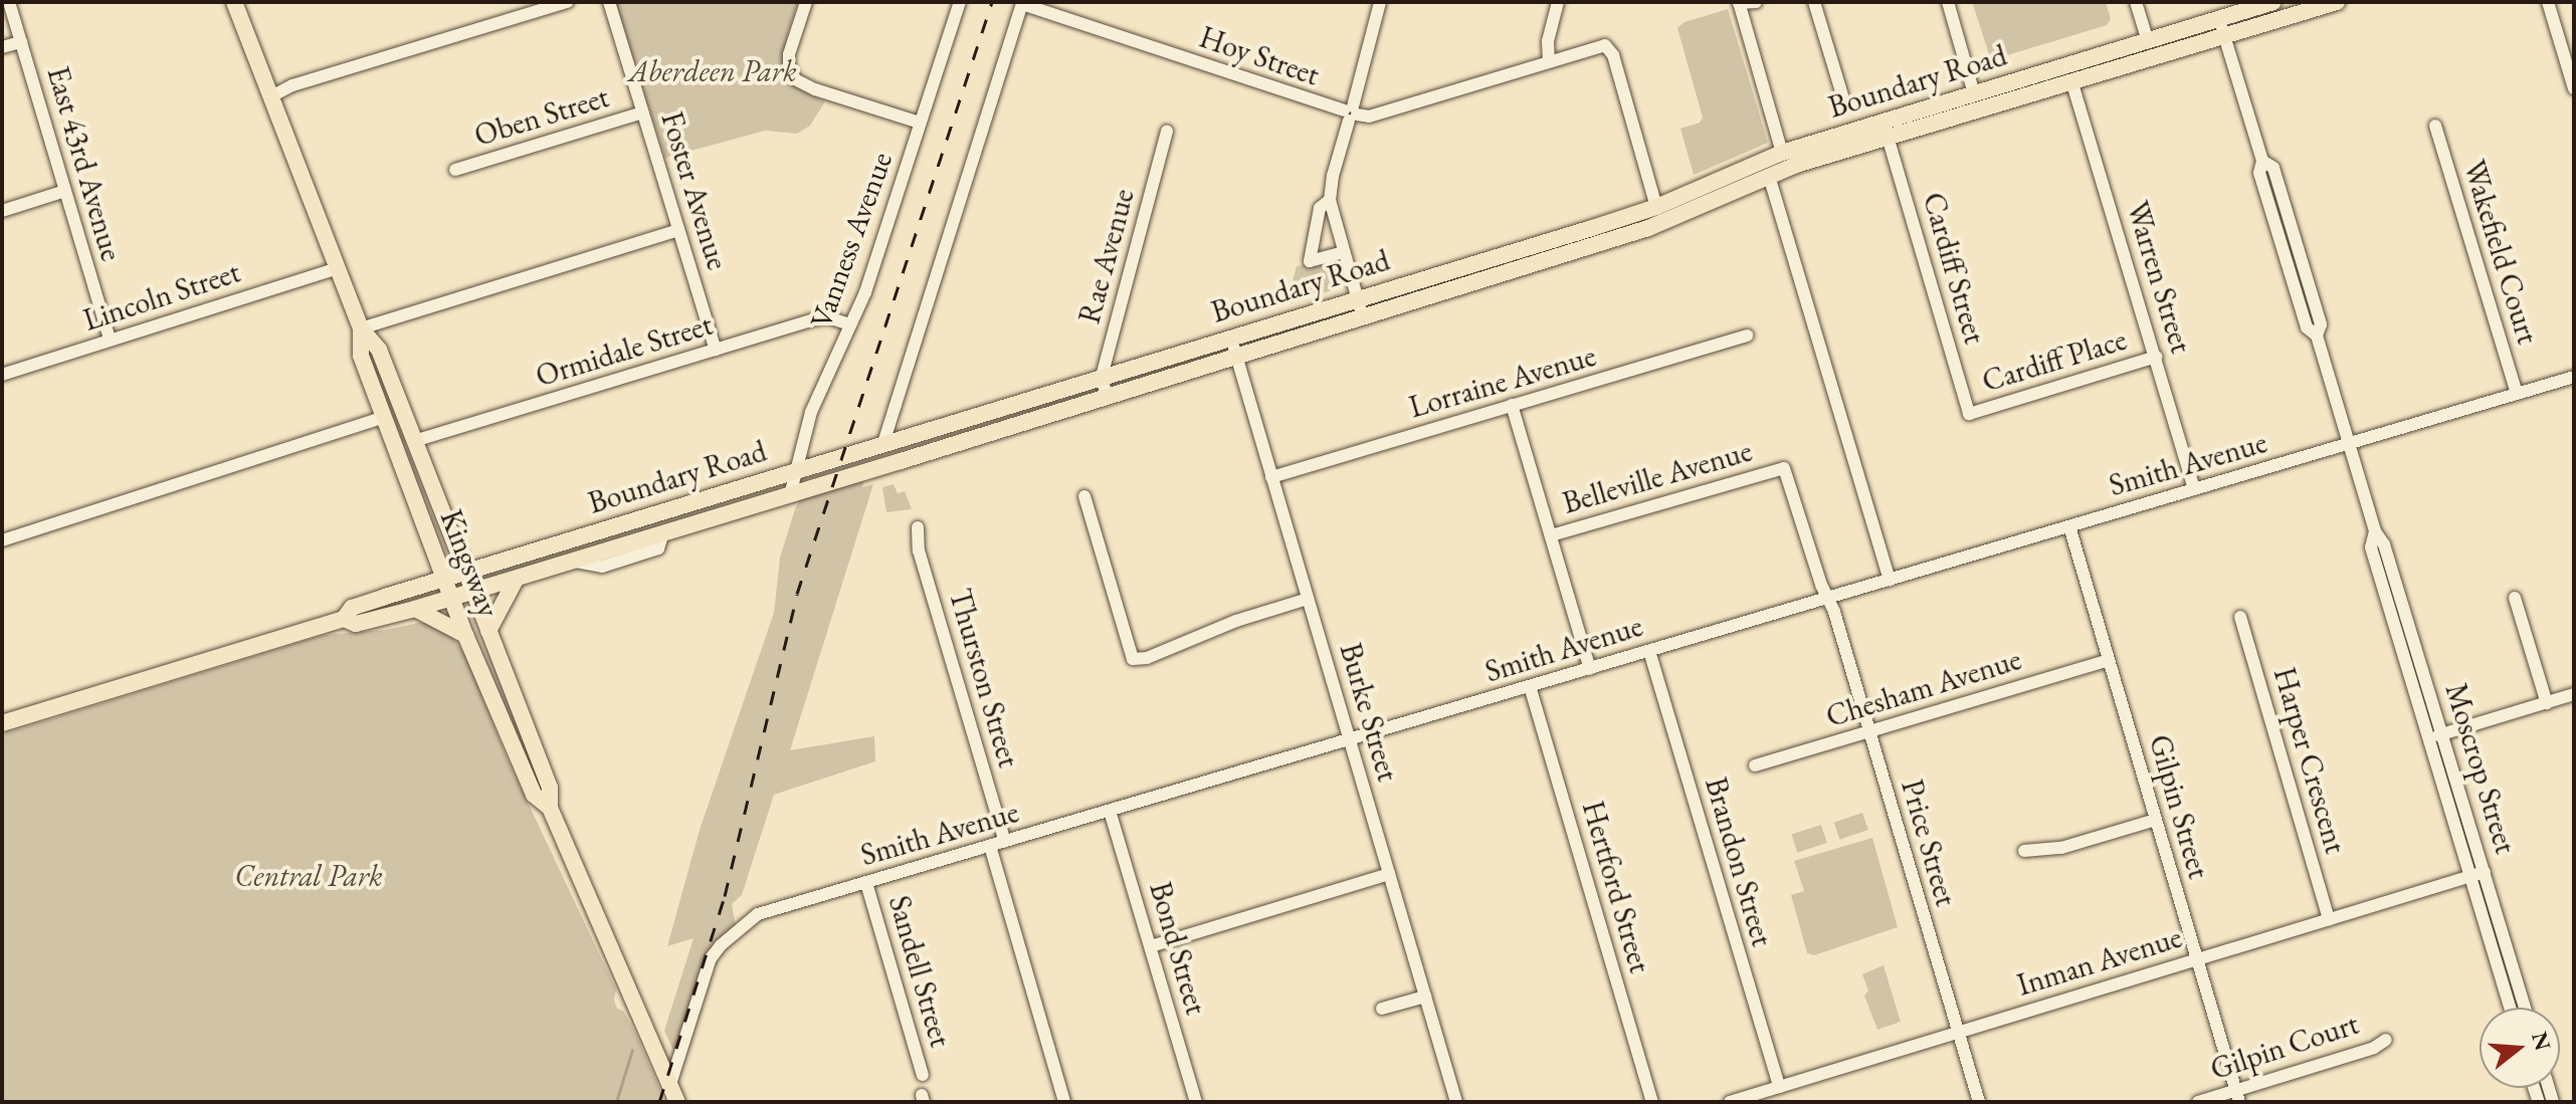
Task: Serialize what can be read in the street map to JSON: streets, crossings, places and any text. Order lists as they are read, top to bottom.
{
  "streets": {
    "main road": ["Boundary Road", "Kingsway"],
    "street": [
      "Hoy Street",
      "Oben Street",
      "East 43rd Avenue",
      "Foster Avenue",
      "Vanness Avenue",
      "Wakefield Court",
      "Rae Avenue",
      "Cardiff Street",
      "Warren Street",
      "Lincoln Street",
      "Ormidale Street",
      "Cardiff Place",
      "Lorraine Avenue",
      "Smith Avenue",
      "Belleville Avenue",
      "Thurston Street",
      "Chesham Avenue",
      "Burke Street",
      "Harper Crescent",
      "Moscrop Street",
      "Gilpin Street",
      "Price Street",
      "Brandon Street",
      "Hertford Street",
      "Bond Street",
      "Inman Avenue",
      "Sandell Street",
      "Gilpin Court"
    ]
  },
  "crossings": [
    ["Hoy Street", "Boundary Road"],
    ["Boundary Road", "Vanness Avenue"],
    ["Boundary Road", "Rae Avenue"],
    ["Boundary Road", "Cardiff Street"],
    ["Boundary Road", "Warren Street"],
    ["Boundary Road", "Kingsway"],
    ["Boundary Road", "Burke Street"],
    ["Boundary Road", "Moscrop Street"],
    ["Oben Street", "Foster Avenue"],
    ["East 43rd Avenue", "Lincoln Street"],
    ["Foster Avenue", "Ormidale Street"],
    ["Vanness Avenue", "Ormidale Street"],
    ["Wakefield Court", "Smith Avenue"],
    ["Cardiff Street", "Cardiff Place"],
    ["Warren Street", "Cardiff Place"],
    ["Warren Street", "Smith Avenue"],
    ["Lincoln Street", "Kingsway"],
    ["Ormidale Street", "Kingsway"],
    ["Lorraine Avenue", "Burke Street"],
    ["Smith Avenue", "Belleville Avenue"],
    ["Smith Avenue", "Kingsway"],
    ["Smith Avenue", "Thurston Street"],
    ["Smith Avenue", "Burke Street"],
    ["Smith Avenue", "Moscrop Street"],
    ["Smith Avenue", "Gilpin Street"],
    ["Smith Avenue", "Price Street"],
    ["Smith Avenue", "Brandon Street"],
    ["Smith Avenue", "Hertford Street"],
    ["Smith Avenue", "Bond Street"],
    ["Smith Avenue", "Sandell Street"],
    ["Belleville Avenue", "Price Street"],
    ["Chesham Avenue", "Gilpin Street"],
    ["Chesham Avenue", "Price Street"],
    ["Harper Crescent", "Inman Avenue"],
    ["Moscrop Street", "Inman Avenue"],
    ["Gilpin Street", "Inman Avenue"],
    ["Gilpin Street", "Gilpin Court"],
    ["Price Street", "Inman Avenue"],
    ["Brandon Street", "Inman Avenue"]
  ],
  "parks": ["Aberdeen Park", "Central Park"],
  "north": "right"
}
